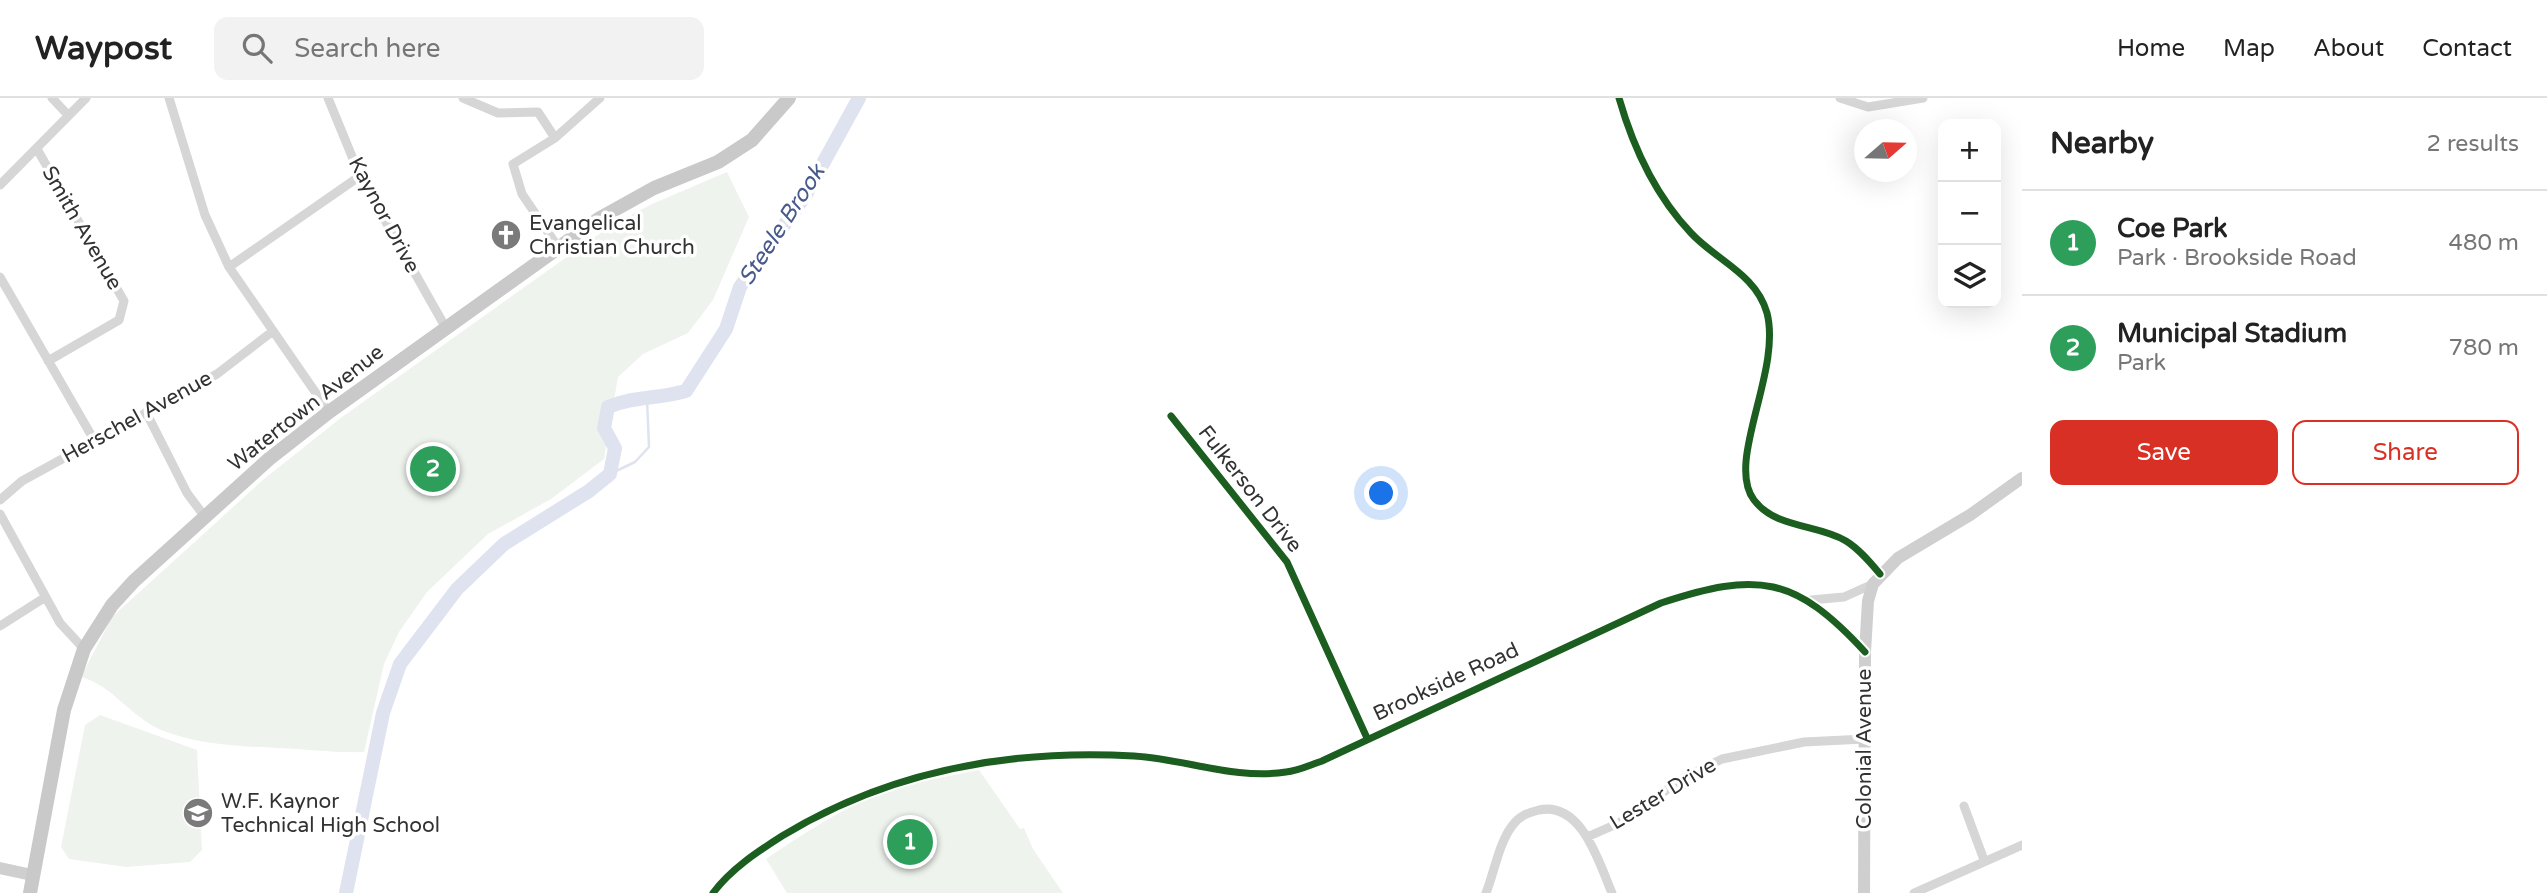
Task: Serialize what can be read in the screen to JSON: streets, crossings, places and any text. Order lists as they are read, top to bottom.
{
  "streets": {
    "main road": ["Watertown Avenue"],
    "street": [
      "Kaynor Drive",
      "Smith Avenue",
      "Herschel Avenue",
      "Fulkerson Drive",
      "Brookside Road",
      "Colonial Avenue",
      "Lester Drive"
    ]
  },
  "crossings": [
    ["Kaynor Drive", "Watertown Avenue"],
    ["Fulkerson Drive", "Brookside Road"],
    ["Brookside Road", "Colonial Avenue"],
    ["Colonial Avenue", "Lester Drive"]
  ],
  "water": ["Steele Brook"],
  "places": {
    "church": ["Evangelical Christian Church"],
    "school or university": ["W.F. Kaynor Technical High School"]
  },
  "north": "right",
  "page": {
    "header": "Waypost",
    "search": "Search here",
    "nav": [
      "Home",
      "Map",
      "About",
      "Contact"
    ],
    "heading": ["Nearby", "2 results"],
    "map_buttons": ["+", "−"],
    "list": [
      {
        "mark": "1",
        "name": "Coe Park",
        "note": "Park · Brookside Road",
        "value": "480 m"
      },
      {
        "mark": "2",
        "name": "Municipal Stadium",
        "note": "Park",
        "value": "780 m"
      }
    ],
    "buttons": ["Save", "Share"],
    "pins": ["2", "1"]
  }
}
